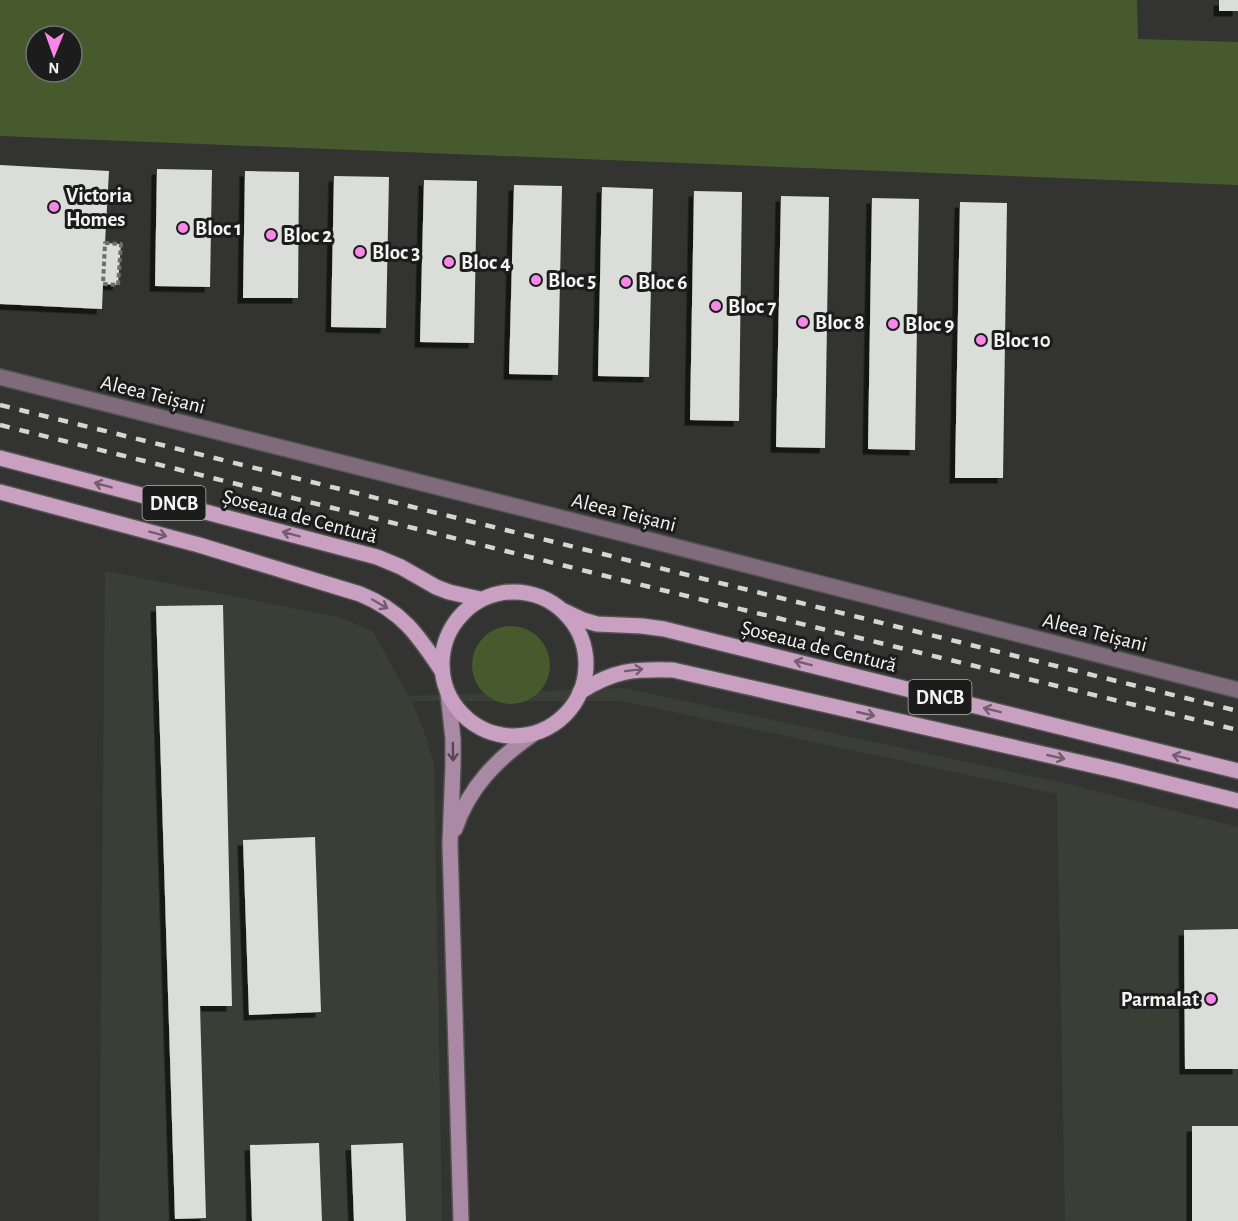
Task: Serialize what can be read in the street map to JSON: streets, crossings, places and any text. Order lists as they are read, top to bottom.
{
  "streets": {
    "main road": ["DNCB", "Șoseaua de Centură"],
    "street": ["Aleea Teișani"]
  },
  "crossings": [
    ["DNCB", "Șoseaua de Centură"]
  ],
  "places": [
    "Victoria Homes",
    "Bloc 1",
    "Bloc 2",
    "Bloc 3",
    "Bloc 4",
    "Bloc 5",
    "Bloc 6",
    "Bloc 7",
    "Bloc 8",
    "Bloc 9",
    "Bloc 10",
    "Parmalat"
  ],
  "north": "bottom"
}
